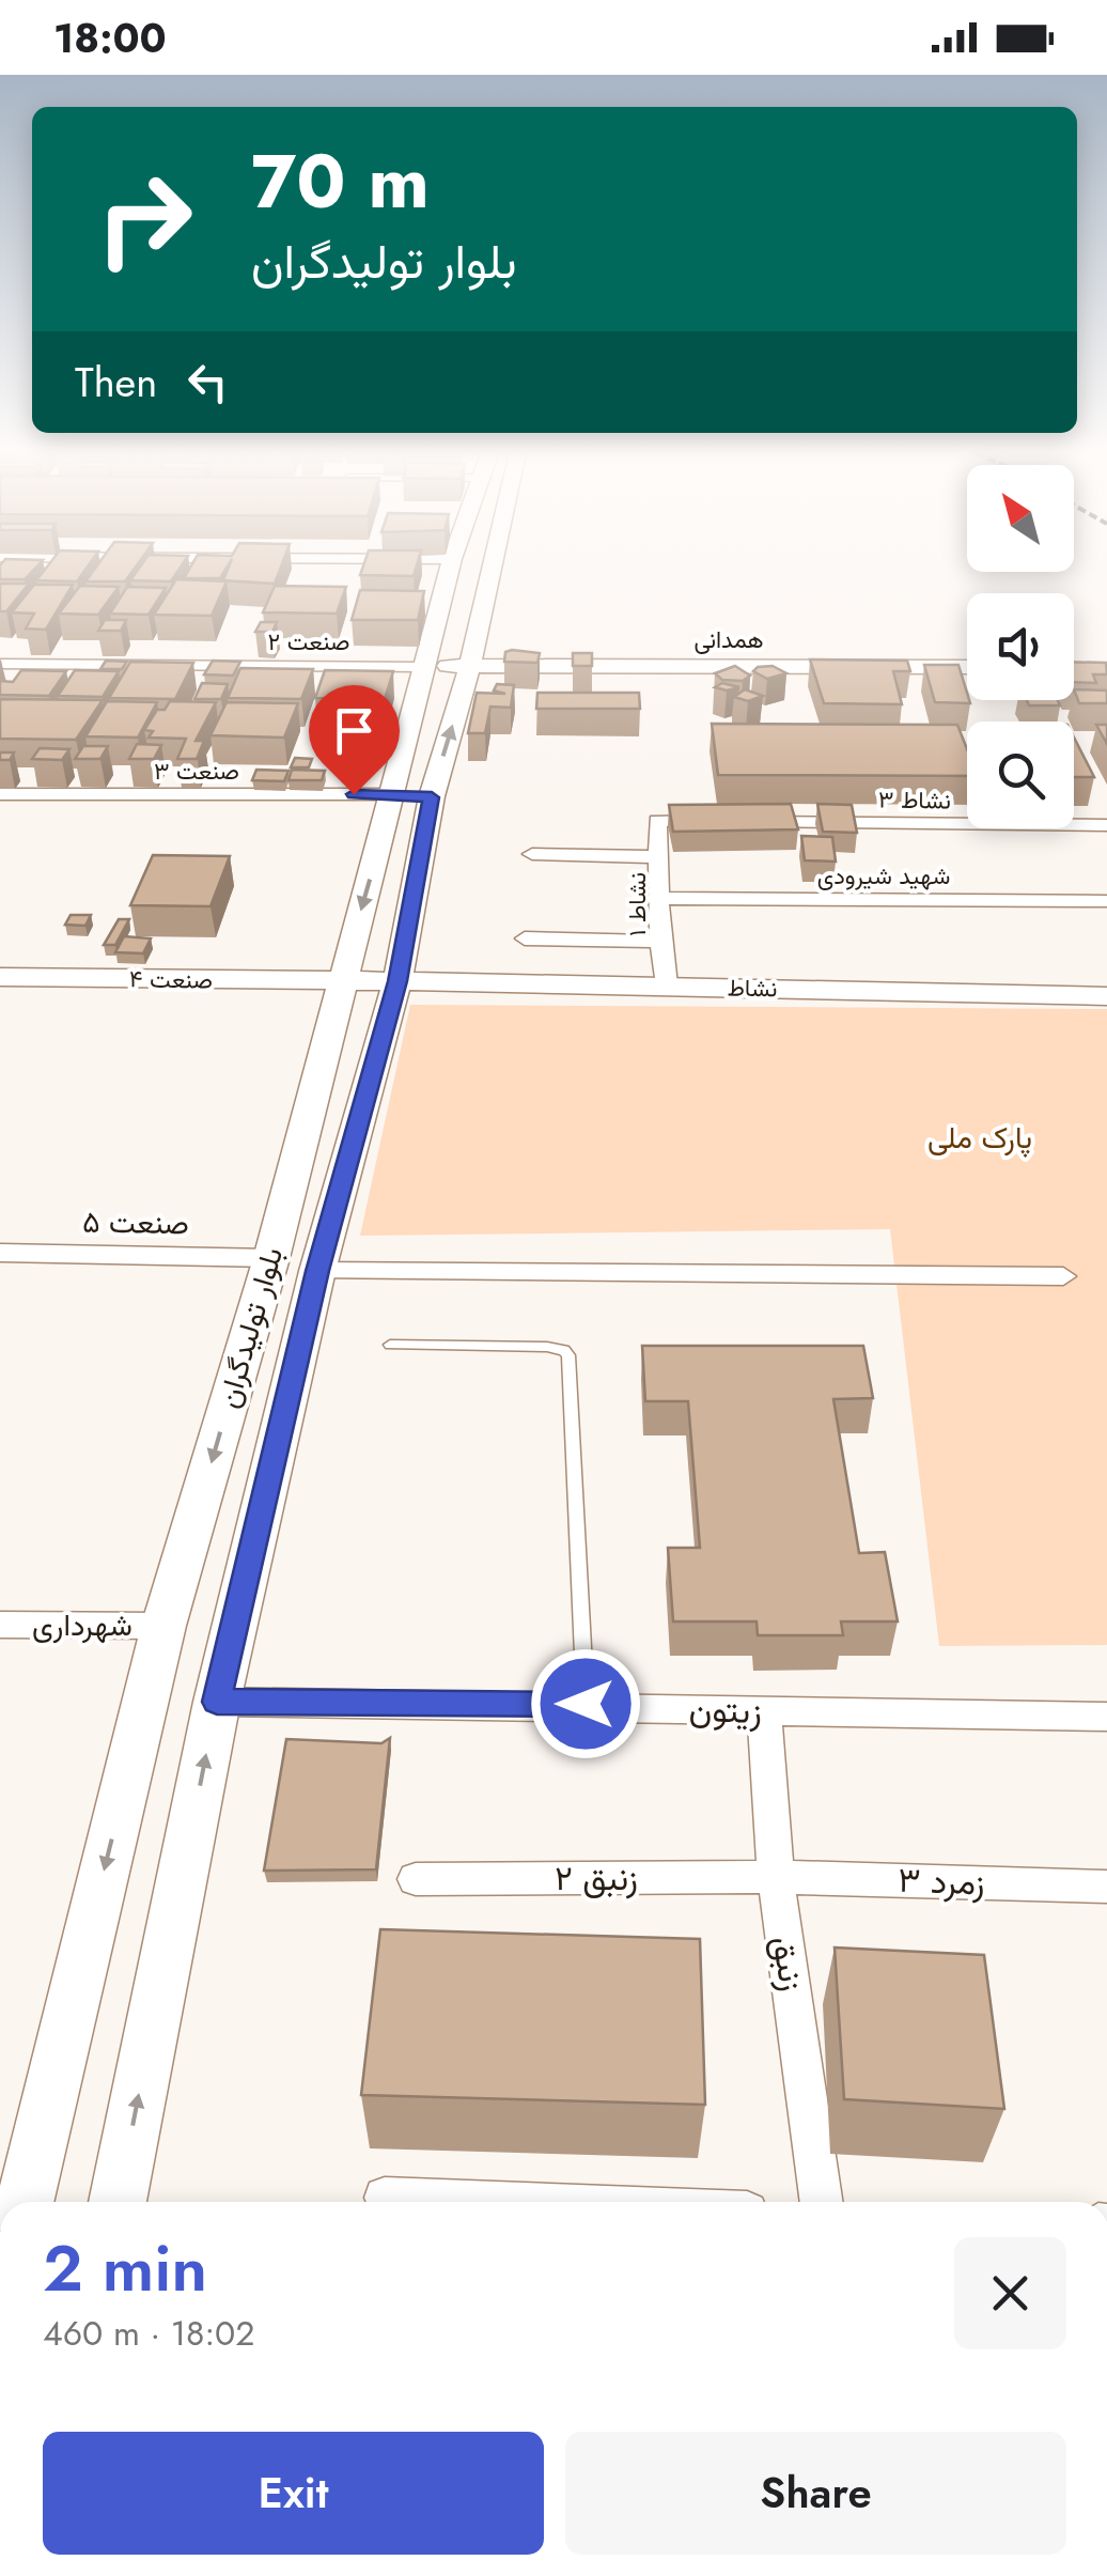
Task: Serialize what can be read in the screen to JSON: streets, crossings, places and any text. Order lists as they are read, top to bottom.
{
  "streets": {
    "main road": [
      "همدانی",
      "صنعت ۴",
      "نشاط",
      "بلوار تولیدگران"
    ],
    "street": [
      "صنعت ۲",
      "صنعت ۳",
      "نشاط ۳",
      "شهید شیرودی",
      "نشاط ۱",
      "صنعت ۵",
      "شهرداری",
      "زیتون",
      "زنبق ۲",
      "زمرد ۳",
      "زنبق"
    ]
  },
  "crossings": [
    ["همدانی", "صنعت ۲"],
    ["همدانی", "بلوار تولیدگران"],
    ["صنعت ۲", "بلوار تولیدگران"],
    ["صنعت ۳", "بلوار تولیدگران"],
    ["نشاط ۳", "نشاط ۱"],
    ["شهید شیرودی", "نشاط ۱"],
    ["نشاط ۱", "نشاط"],
    ["صنعت ۴", "نشاط"],
    ["صنعت ۴", "بلوار تولیدگران"],
    ["نشاط", "بلوار تولیدگران"],
    ["صنعت ۵", "بلوار تولیدگران"],
    ["بلوار تولیدگران", "شهرداری"],
    ["بلوار تولیدگران", "زیتون"],
    ["زیتون", "زنبق"],
    ["زنبق ۲", "زمرد ۳"],
    ["زنبق ۲", "زنبق"],
    ["زمرد ۳", "زنبق"]
  ],
  "parks": ["پارک ملی"],
  "north": "top left",
  "page": {
    "status": "18:00",
    "turn": ["70 m", "بلوار تولیدگران"],
    "then": "Then",
    "heading": ["2 min", "460 m · 18:02"],
    "buttons": ["Exit", "Share"]
  }
}
